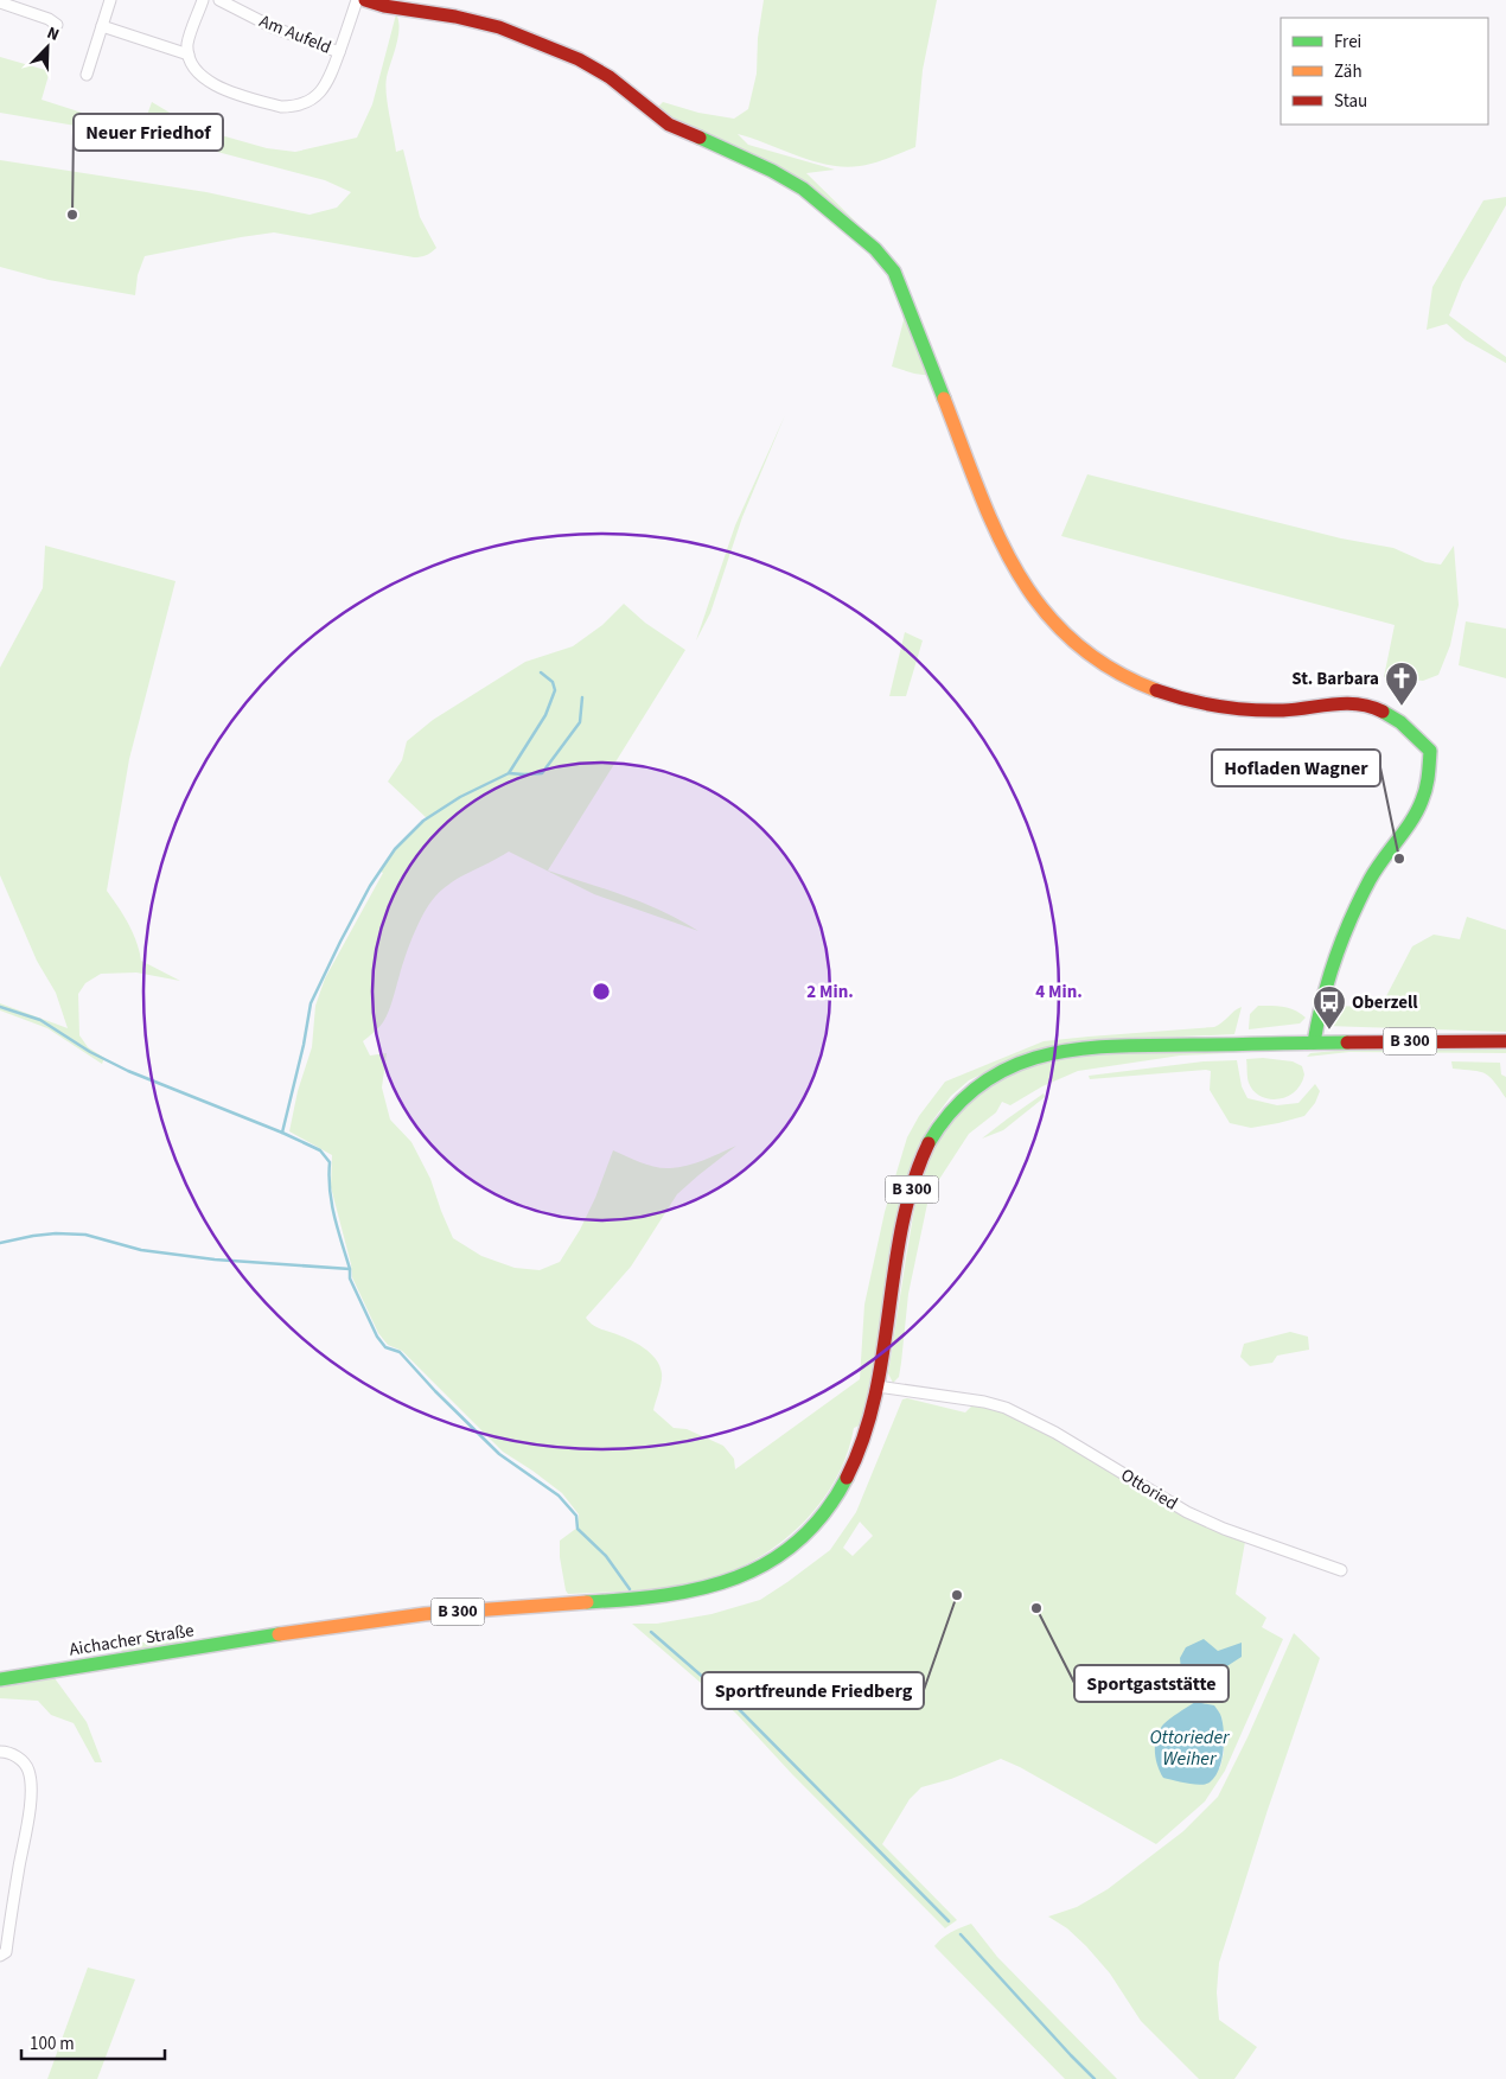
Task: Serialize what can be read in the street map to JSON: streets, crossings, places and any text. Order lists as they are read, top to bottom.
{
  "streets": {
    "main road": ["B 300", "Aichacher Straße"],
    "street": ["Am Aufeld", "Ottoried"]
  },
  "crossings": [
    ["B 300", "Ottoried"],
    ["B 300", "Aichacher Straße"],
    ["Ottoried", "Aichacher Straße"]
  ],
  "water": ["Ottorieder Weiher"],
  "places": {
    "other": [
      "Neuer Friedhof",
      "Hofladen Wagner",
      "Sportfreunde Friedberg",
      "Sportgaststätte"
    ],
    "church": ["St. Barbara"],
    "bus stop": ["Oberzell"]
  },
  "legend": ["Frei", "Zäh", "Stau"],
  "scale_bar": "100 m",
  "north": "top right",
  "rings": ["2 Min.", "4 Min."]
}
